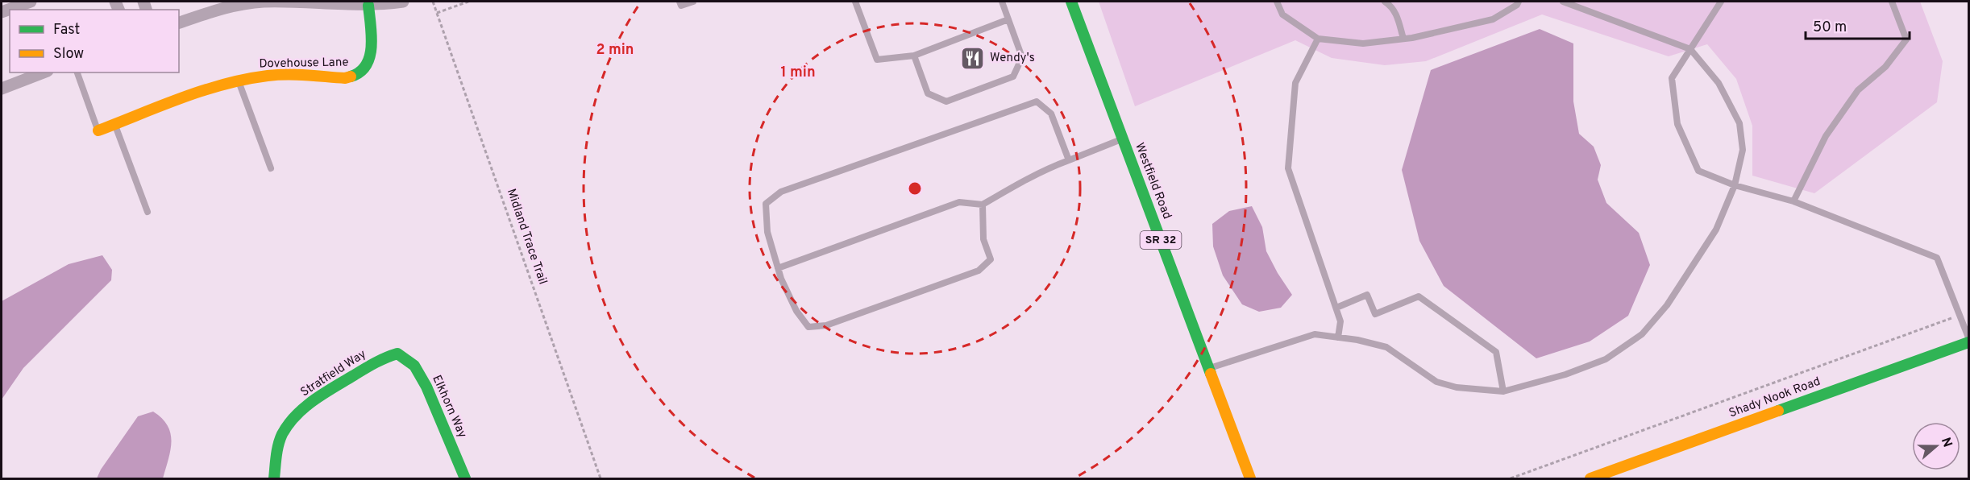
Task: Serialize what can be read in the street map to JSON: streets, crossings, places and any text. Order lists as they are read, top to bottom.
{
  "streets": {
    "street": [
      "Dovehouse Lane",
      "Westfield Road",
      "SR 32",
      "Stratfield Way",
      "Shady Nook Road",
      "Elkhorn Way"
    ],
    "path": ["Midland Trace Trail"]
  },
  "crossings": [
    ["Stratfield Way", "Elkhorn Way"]
  ],
  "places": {
    "restaurant": ["Wendy's"]
  },
  "legend": ["Fast", "Slow"],
  "scale_bar": "50 m",
  "north": "right",
  "rings": ["2 min", "1 min"]
}
